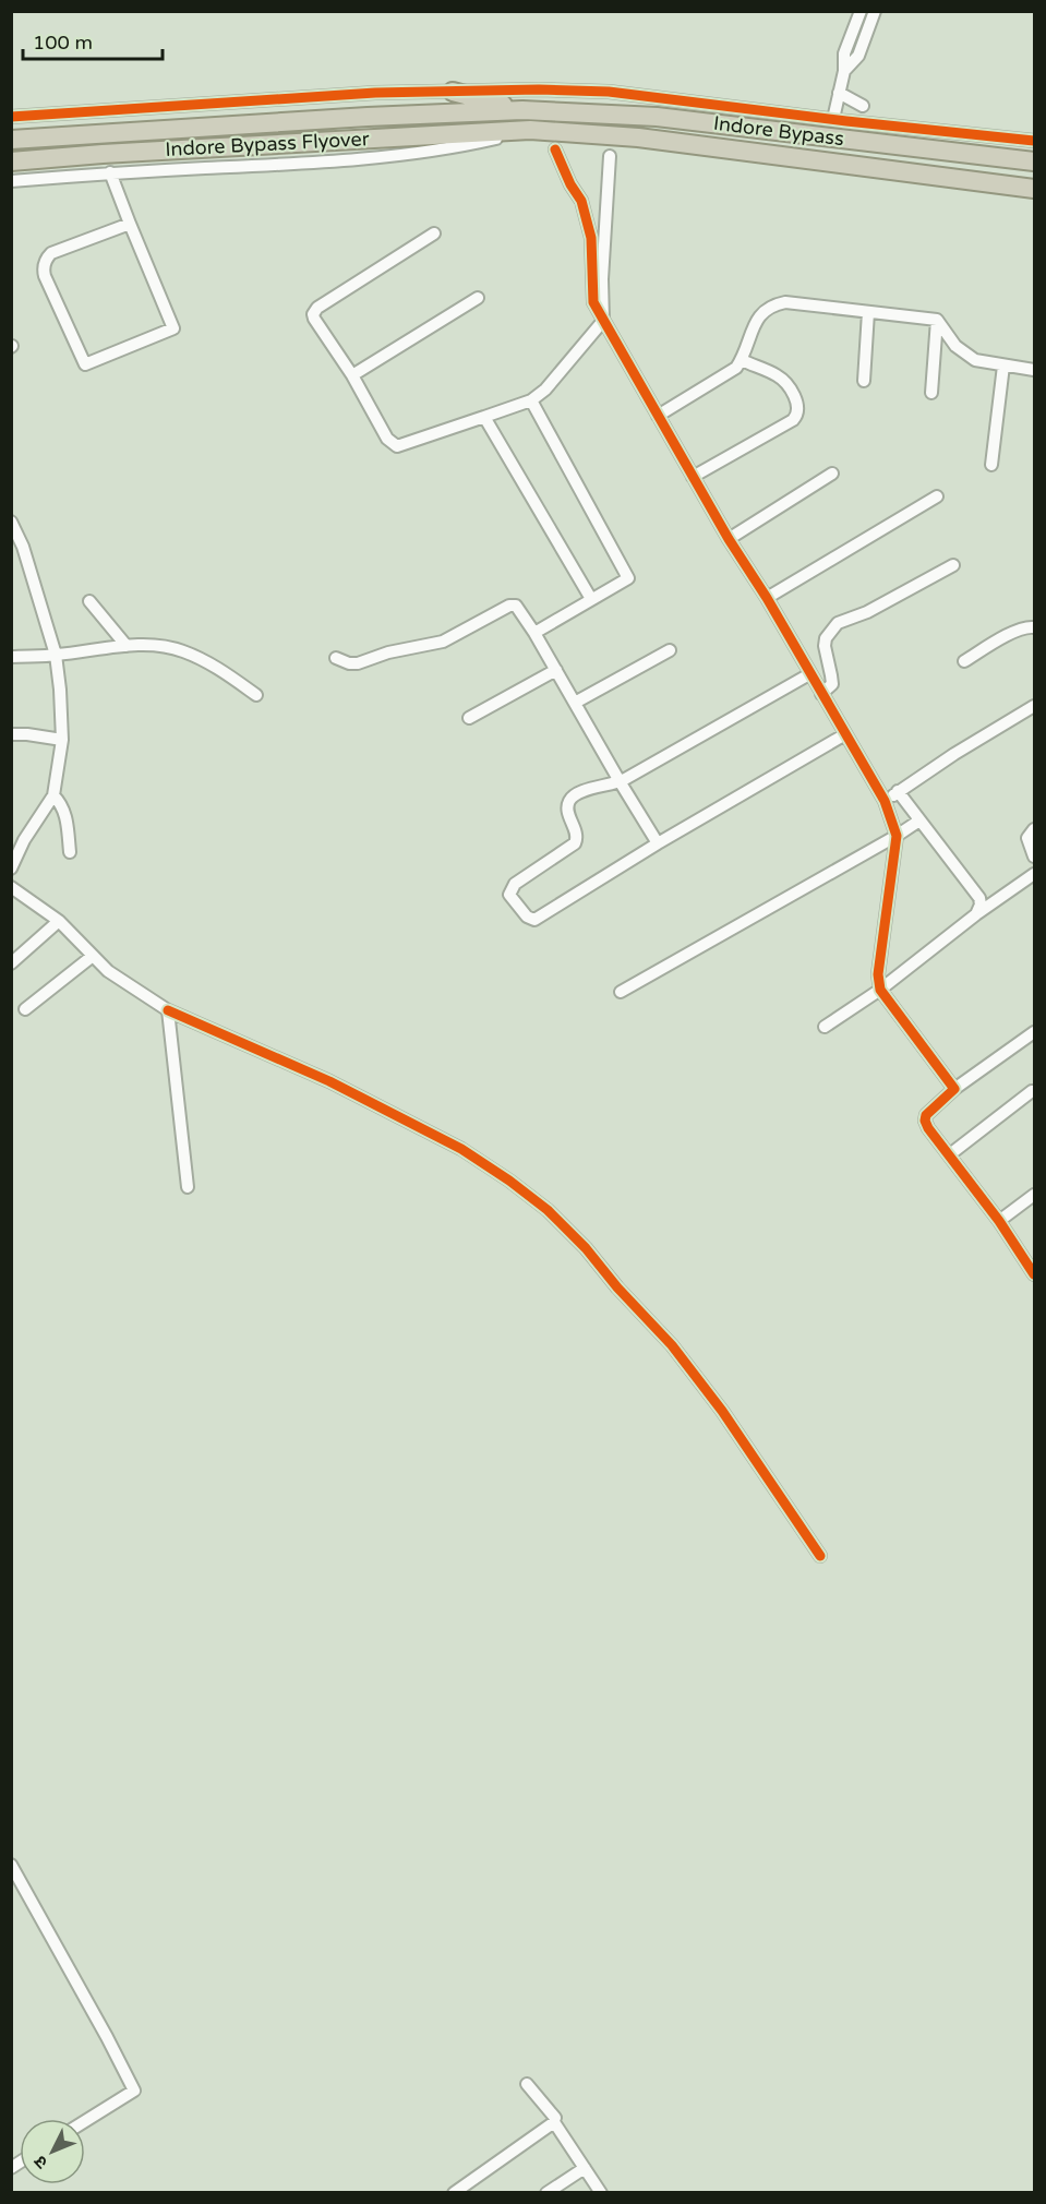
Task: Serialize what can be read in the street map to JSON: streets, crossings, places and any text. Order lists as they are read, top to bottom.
{
  "streets": {
    "highway": ["Indore Bypass", "Indore Bypass Flyover"]
  },
  "crossings": [
    ["Indore Bypass", "Indore Bypass Flyover"]
  ],
  "scale_bar": "100 m",
  "north": "bottom left"
}
